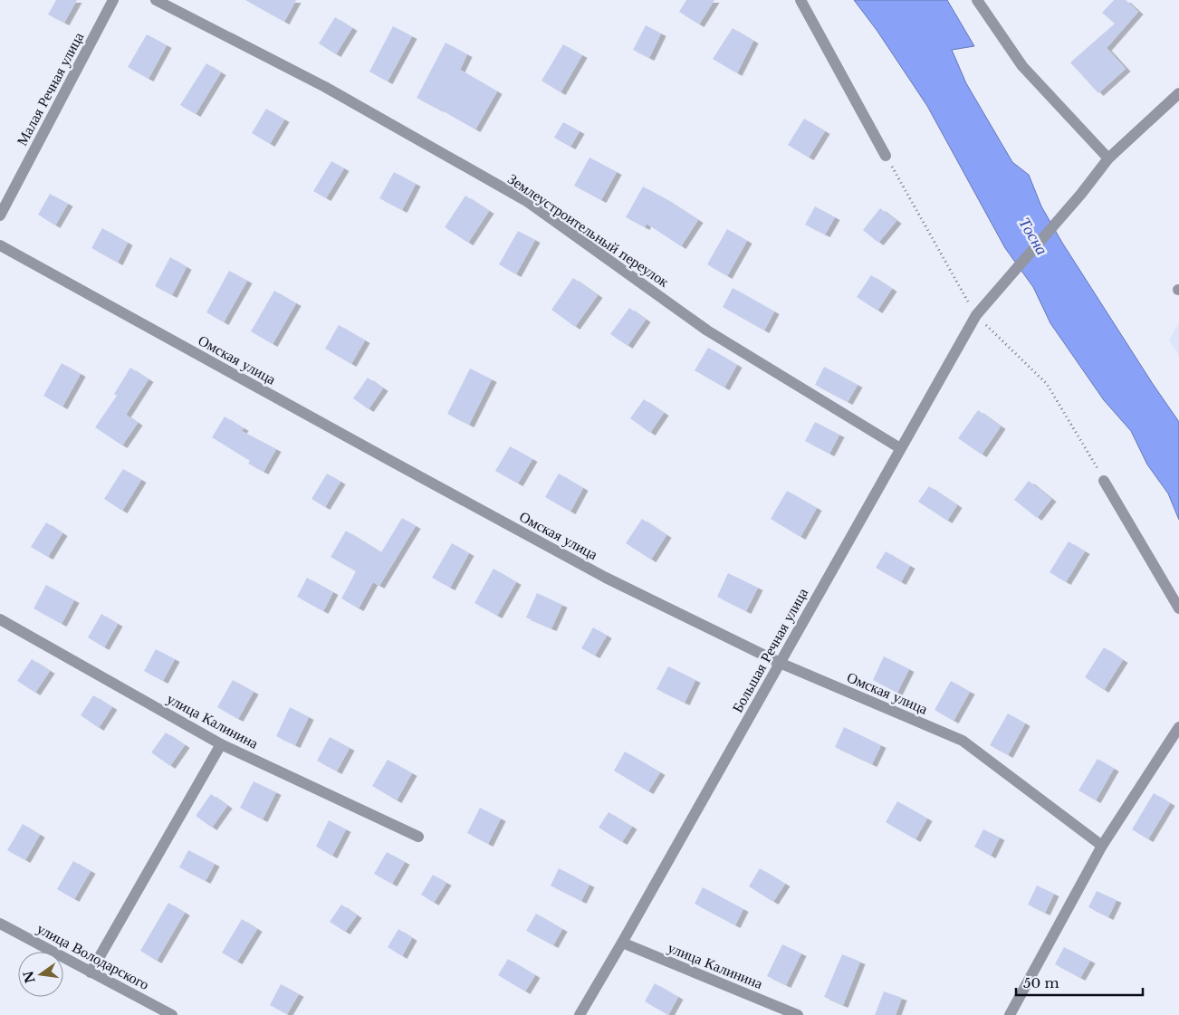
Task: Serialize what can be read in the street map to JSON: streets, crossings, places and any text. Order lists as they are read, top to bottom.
{
  "streets": {
    "street": [
      "Малая Речная улица",
      "Землеустроительный переулок",
      "Омская улица",
      "Большая Речная улица",
      "улица Калинина",
      "улица Володарского"
    ]
  },
  "crossings": [
    ["Землеустроительный переулок", "Большая Речная улица"],
    ["Омская улица", "Большая Речная улица"],
    ["Большая Речная улица", "улица Калинина"]
  ],
  "water": ["Тосна"],
  "scale_bar": "50 m",
  "north": "left"
}
